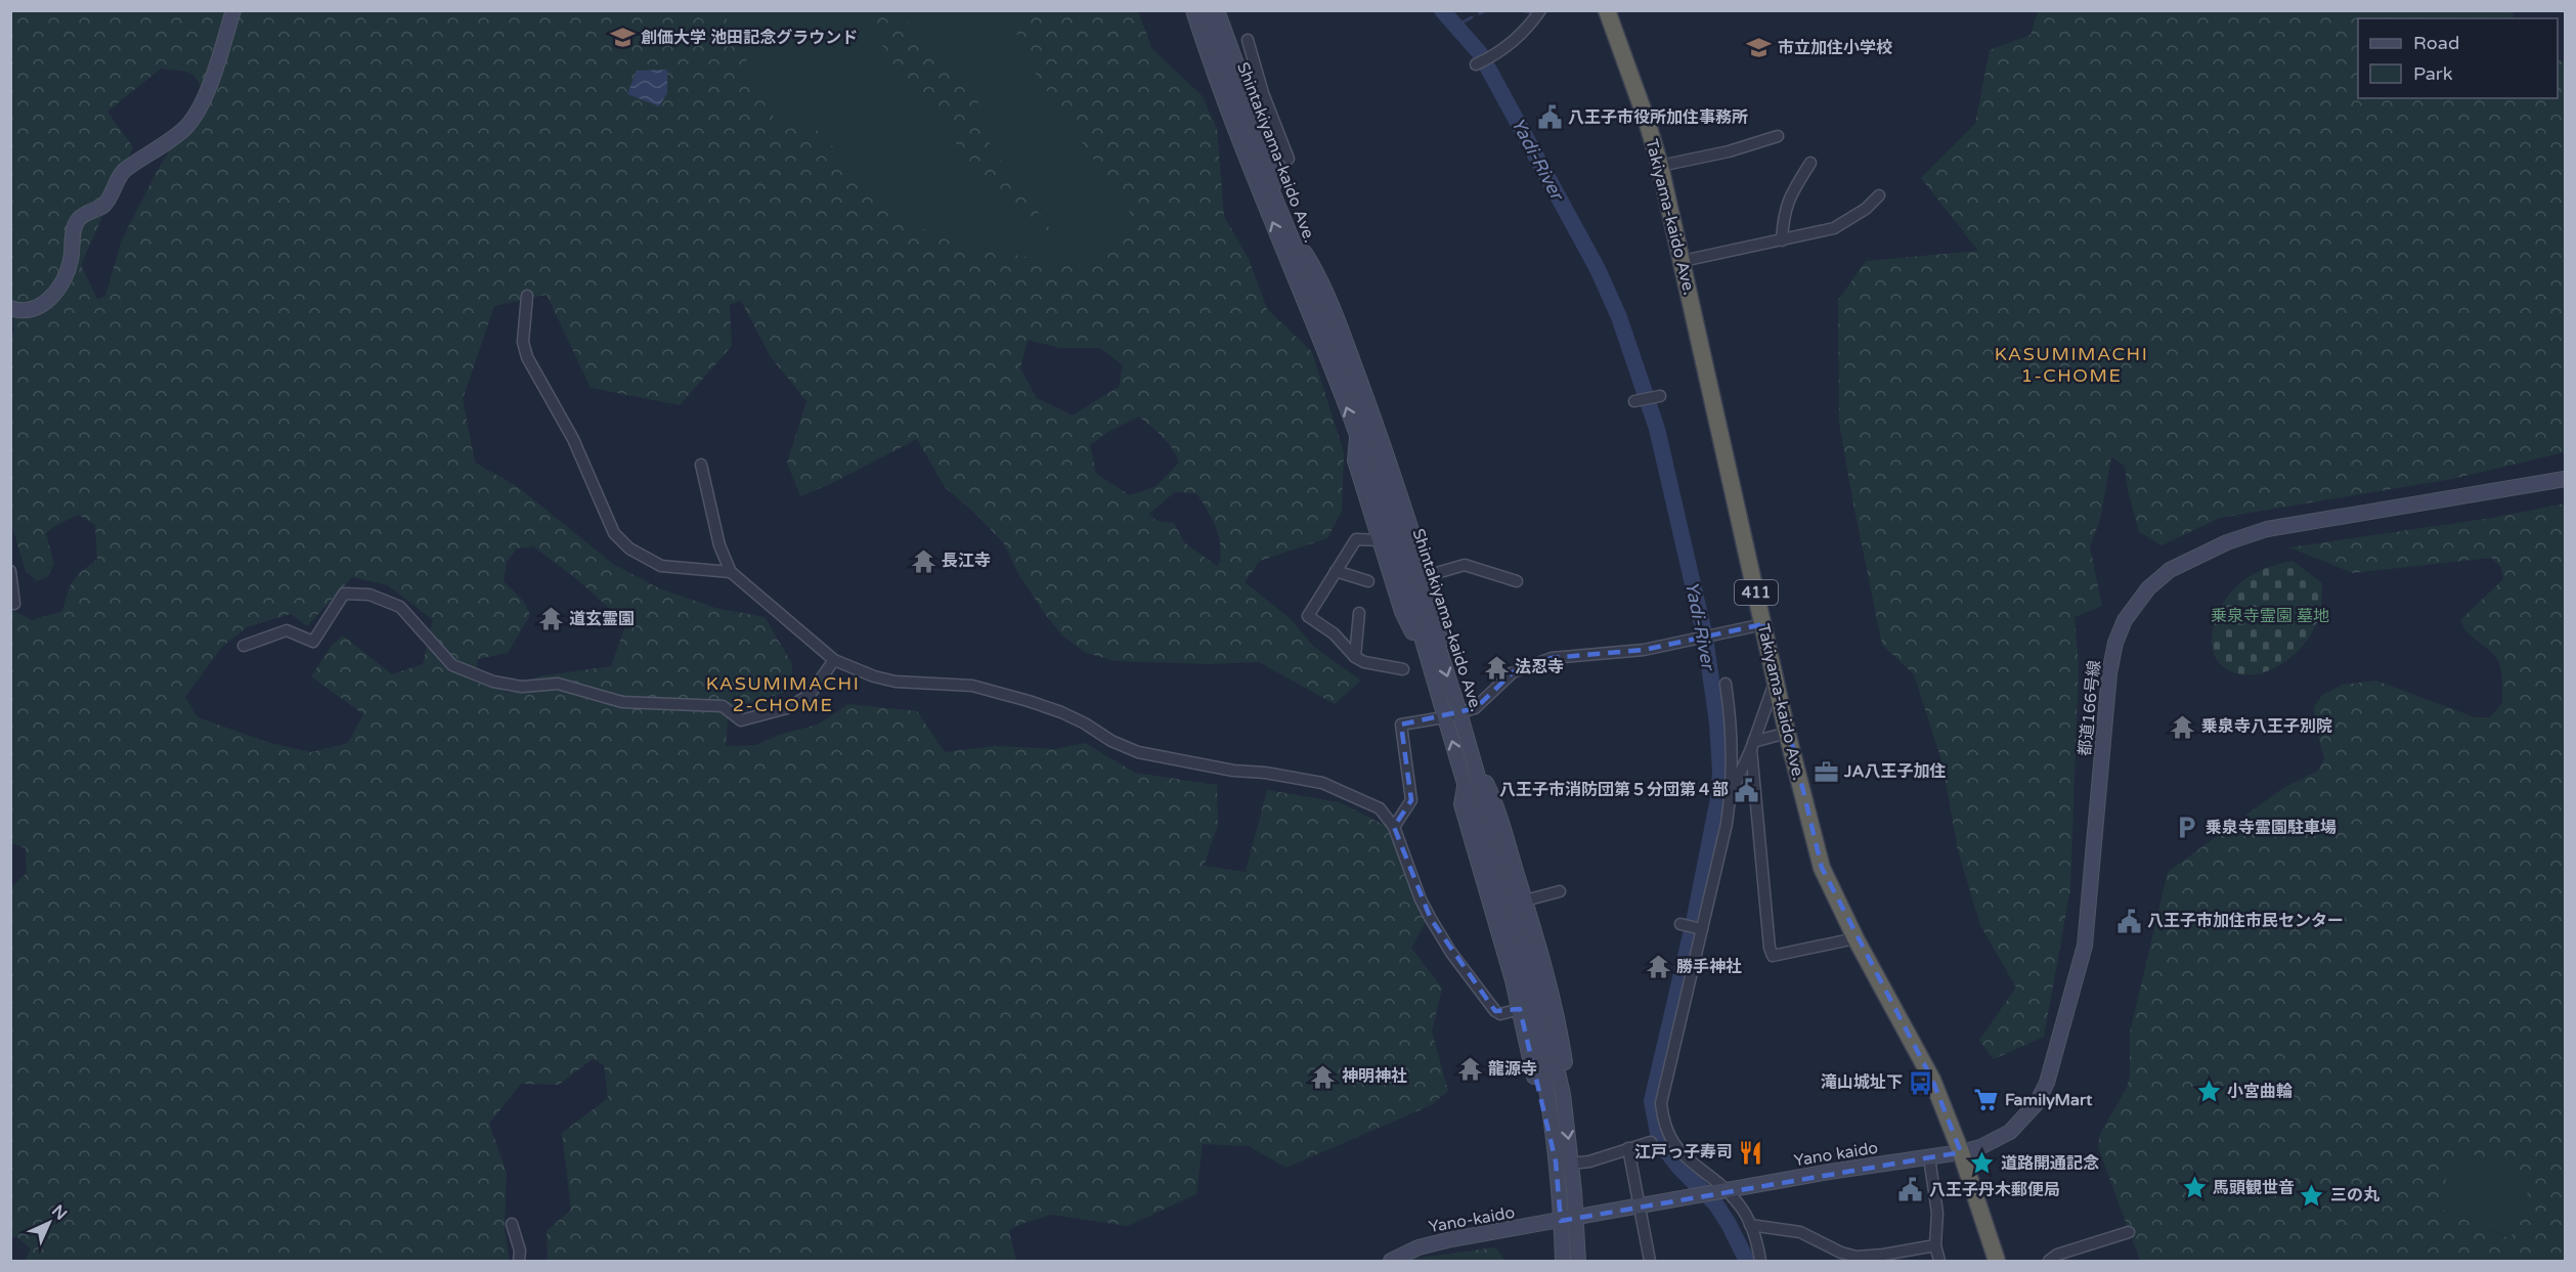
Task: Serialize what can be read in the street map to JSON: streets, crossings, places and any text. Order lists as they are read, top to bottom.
{
  "streets": {
    "highway": ["Takiyama-kaido Ave.", "411"],
    "main road": [
      "Shintakiyama-kaido Ave.",
      "都道166号線",
      "Yano kaido",
      "Yano-kaido"
    ]
  },
  "crossings": [
    ["Shintakiyama-kaido Ave.", "Yano-kaido"],
    ["Takiyama-kaido Ave.", "都道166号線"],
    ["Takiyama-kaido Ave.", "Yano kaido"],
    ["都道166号線", "Yano kaido"]
  ],
  "districts": ["KASUMIMACHI 1-CHOME", "KASUMIMACHI 2-CHOME"],
  "water": ["Yadi-River"],
  "parks": ["乗泉寺霊園 墓地"],
  "places": {
    "school or university": ["創価大学 池田記念グラウンド", "市立加住小学校"],
    "public building": [
      "八王子市役所加住事務所",
      "八王子市消防団第５分団第４部",
      "八王子市加住市民センター",
      "八王子丹木郵便局"
    ],
    "temple": [
      "長江寺",
      "道玄霊園",
      "法忍寺",
      "乗泉寺八王子別院",
      "勝手神社",
      "龍源寺",
      "神明神社"
    ],
    "office": ["JA八王子加住"],
    "parking": ["乗泉寺霊園駐車場"],
    "bus stop": ["滝山城址下"],
    "place": [
      "小宮曲輪",
      "道路開通記念",
      "馬頭観世音",
      "三の丸"
    ],
    "supermarket": ["FamilyMart"],
    "restaurant": ["江戸っ子寿司"]
  },
  "legend": ["Road", "Park"],
  "north": "top right"
}
